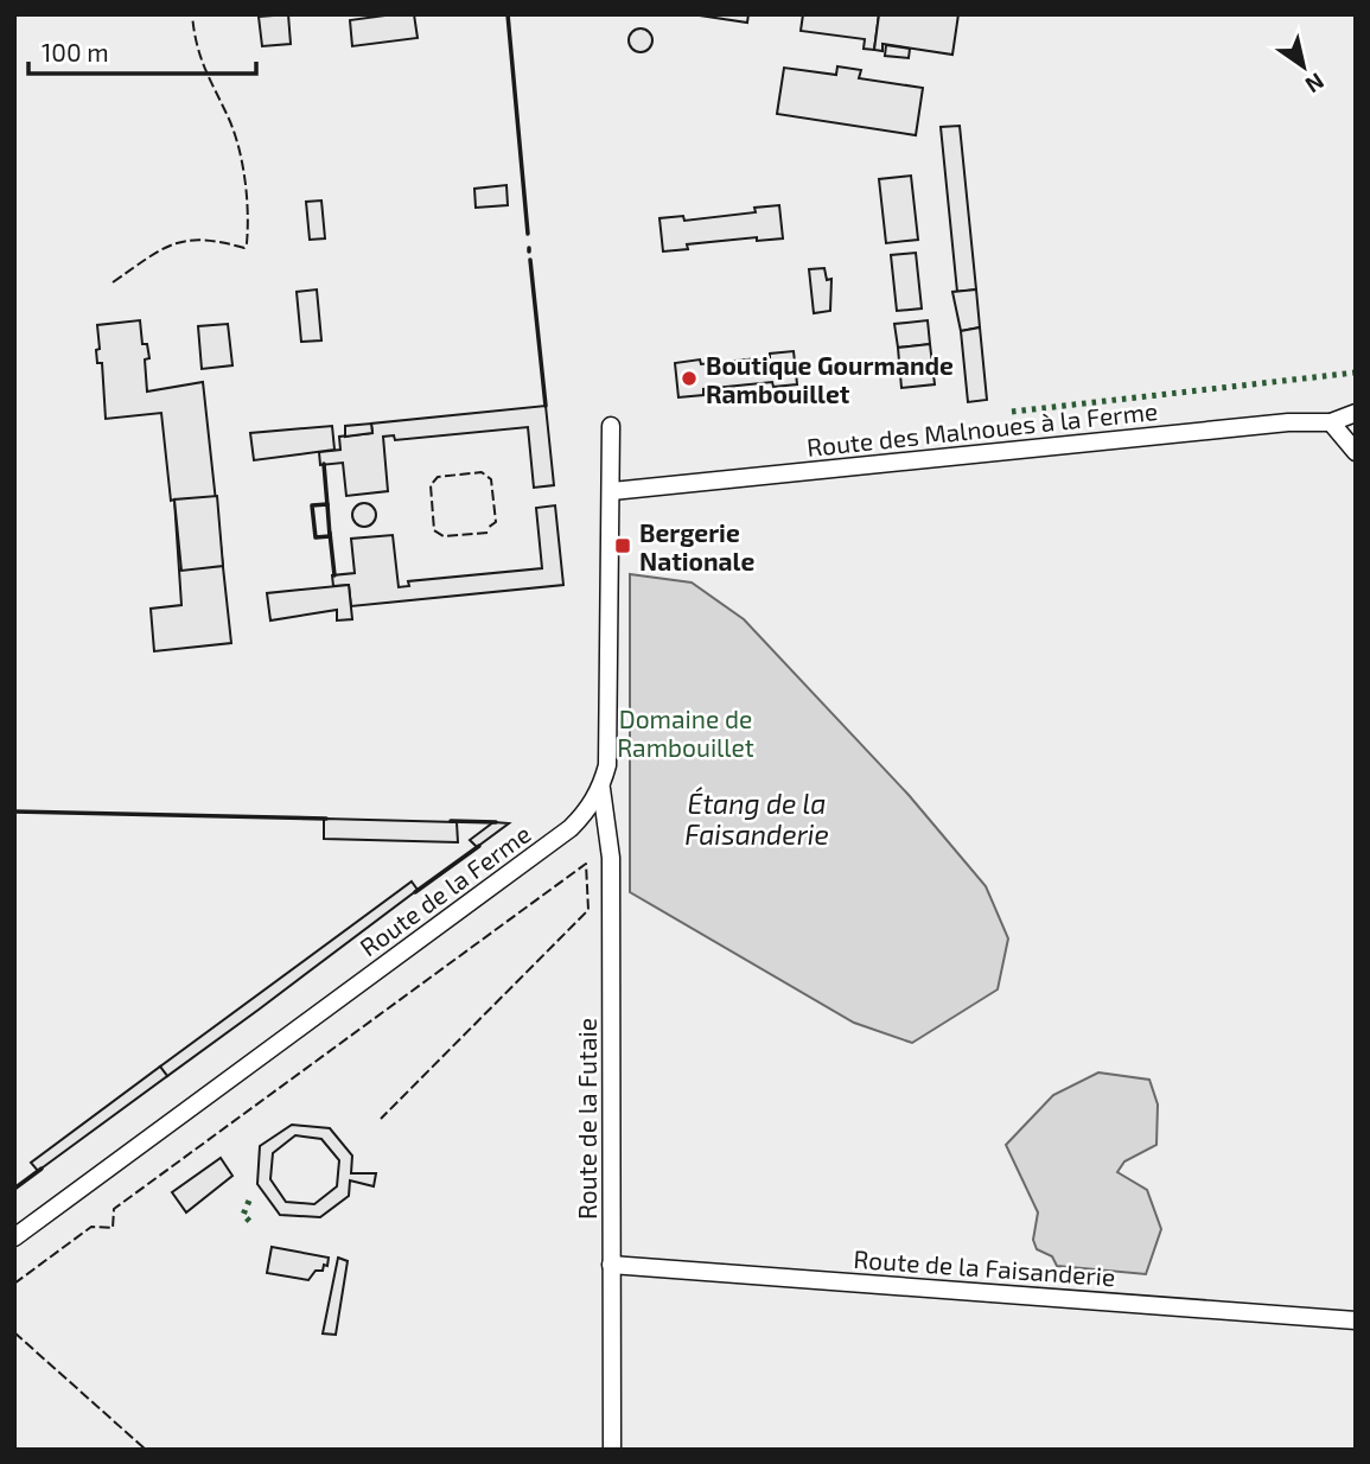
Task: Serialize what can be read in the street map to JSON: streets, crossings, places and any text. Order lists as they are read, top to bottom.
{
  "streets": {
    "street": [
      "Route des Malnoues à la Ferme",
      "Route de la Ferme",
      "Route de la Futaie",
      "Route de la Faisanderie"
    ]
  },
  "crossings": [
    ["Route des Malnoues à la Ferme", "Route de la Ferme"],
    ["Route de la Ferme", "Route de la Futaie"],
    ["Route de la Futaie", "Route de la Faisanderie"]
  ],
  "water": ["Étang de la Faisanderie"],
  "parks": ["Domaine de Rambouillet"],
  "places": {
    "other": ["Boutique Gourmande Rambouillet"],
    "transit": ["Bergerie Nationale"]
  },
  "scale_bar": "100 m",
  "north": "bottom right"
}
